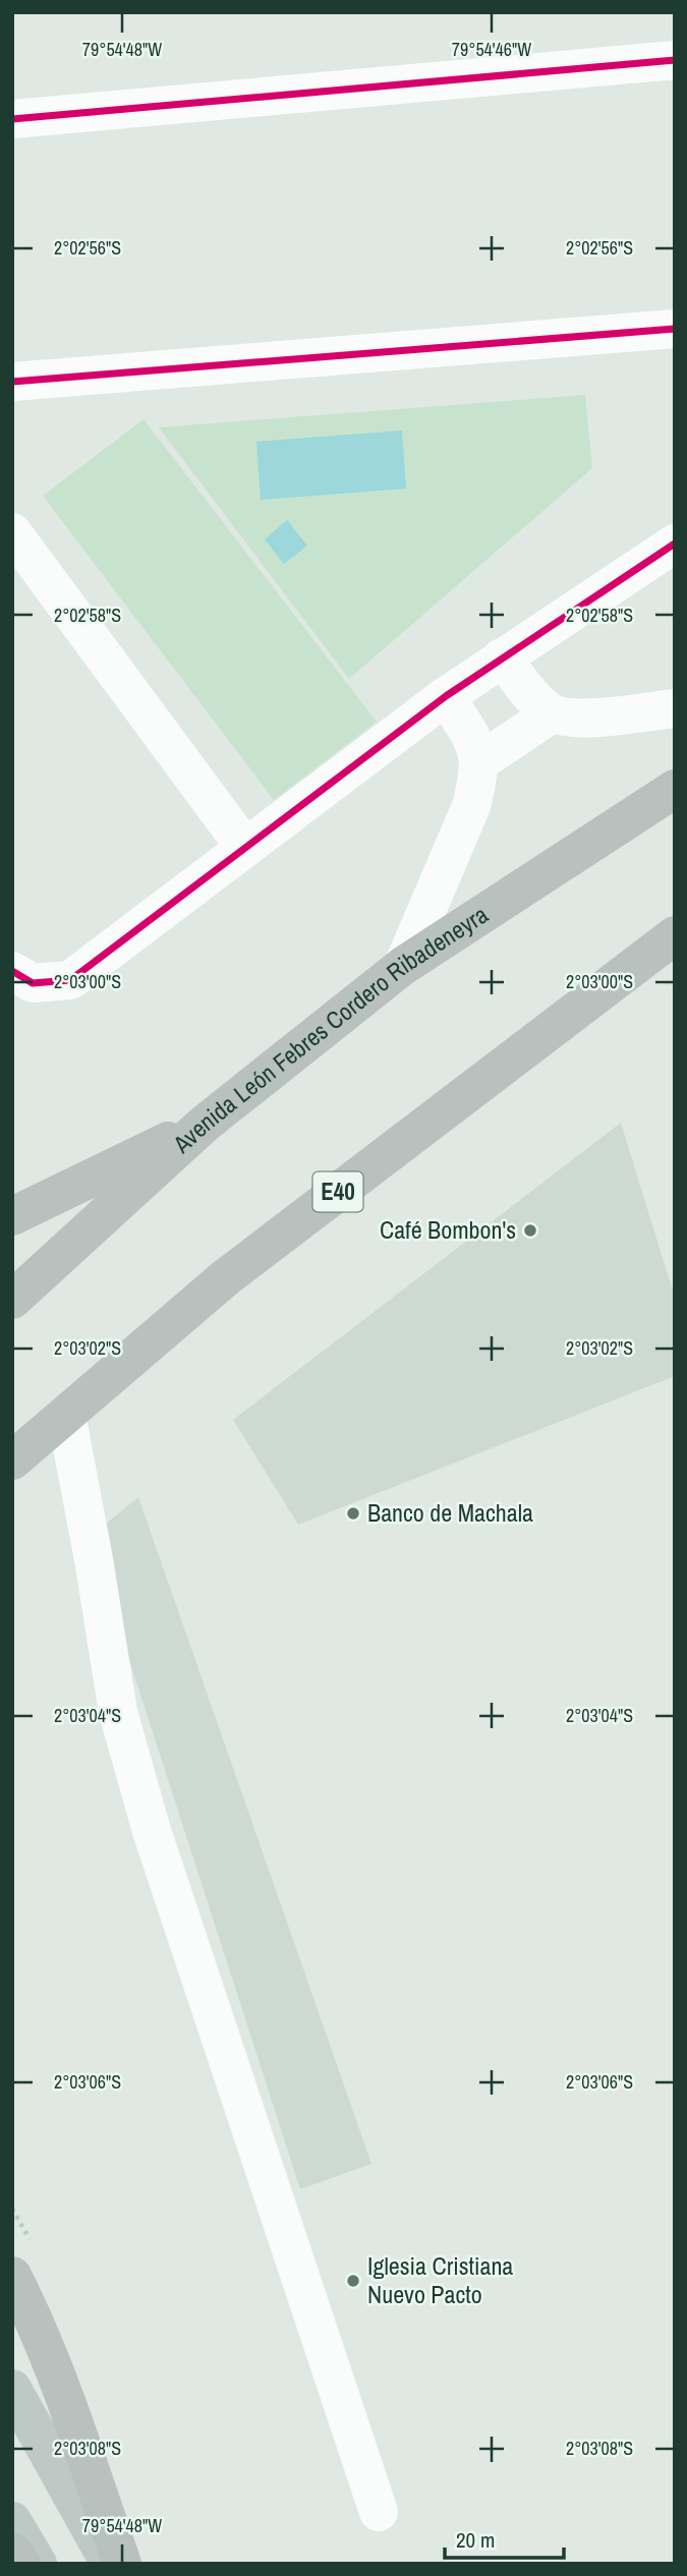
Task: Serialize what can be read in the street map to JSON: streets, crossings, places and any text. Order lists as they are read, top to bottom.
{
  "streets": {
    "highway": ["Avenida León Febres Cordero Ribadeneyra", "E40"]
  },
  "places": ["Café Bombon's", "Banco de Machala", "Iglesia Cristiana Nuevo Pacto"],
  "scale_bar": "20 m",
  "coordinates": [
    "79°54'48\"W",
    "79°54'46\"W",
    "2°02'56\"S",
    "2°02'58\"S",
    "2°03'00\"S",
    "2°03'02\"S",
    "2°03'04\"S",
    "2°03'06\"S",
    "2°03'08\"S"
  ]
}
